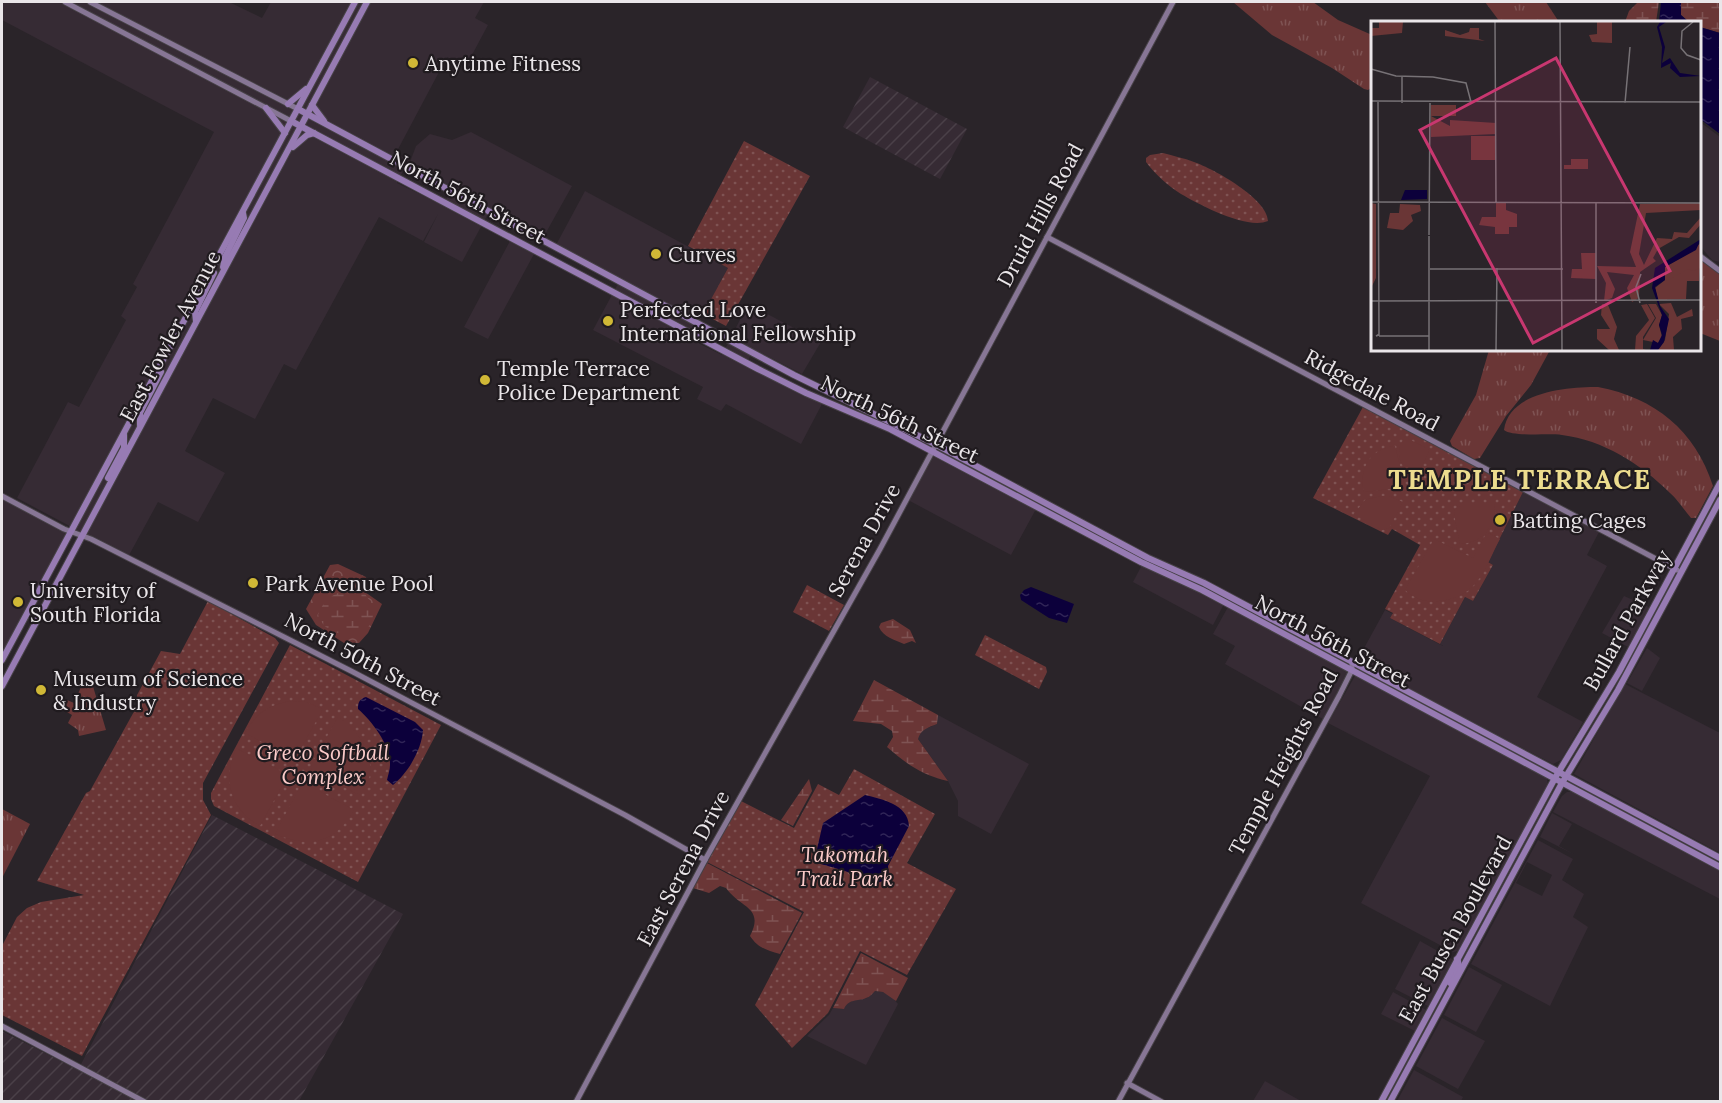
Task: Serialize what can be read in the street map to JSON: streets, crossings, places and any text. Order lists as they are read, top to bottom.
{
  "streets": {
    "main road": [
      "North 56th Street",
      "East Fowler Avenue",
      "Bullard Parkway",
      "East Busch Boulevard"
    ],
    "street": [
      "Druid Hills Road",
      "Ridgedale Road",
      "Serena Drive",
      "North 50th Street",
      "Temple Heights Road",
      "East Serena Drive"
    ]
  },
  "crossings": [
    ["North 56th Street", "Druid Hills Road"],
    ["North 56th Street", "East Fowler Avenue"],
    ["North 56th Street", "Serena Drive"],
    ["North 56th Street", "Bullard Parkway"],
    ["North 56th Street", "Temple Heights Road"],
    ["North 56th Street", "East Busch Boulevard"],
    ["Druid Hills Road", "Ridgedale Road"],
    ["Druid Hills Road", "Serena Drive"],
    ["East Fowler Avenue", "North 50th Street"],
    ["Ridgedale Road", "Bullard Parkway"],
    ["Serena Drive", "East Serena Drive"],
    ["Bullard Parkway", "East Busch Boulevard"],
    ["North 50th Street", "East Serena Drive"]
  ],
  "districts": ["TEMPLE TERRACE"],
  "parks": ["Greco Softball Complex", "Takomah Trail Park"],
  "places": [
    "Anytime Fitness",
    "Curves",
    "Perfected Love International Fellowship",
    "Temple Terrace Police Department",
    "Batting Cages",
    "Park Avenue Pool",
    "University of South Florida",
    "Museum of Science & Industry"
  ]
}
